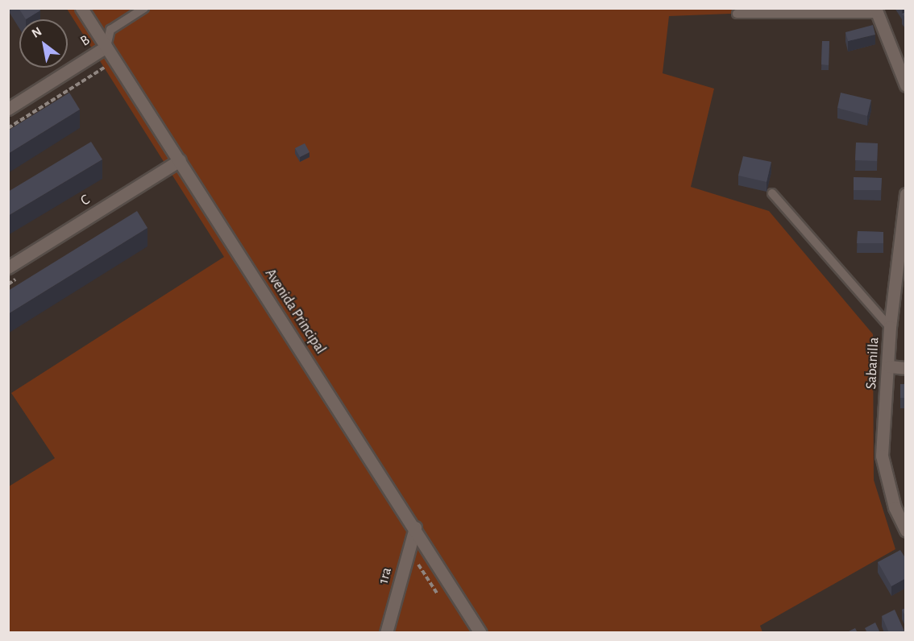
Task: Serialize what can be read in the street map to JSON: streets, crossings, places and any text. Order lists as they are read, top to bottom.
{
  "streets": {
    "street": [
      "B",
      "C",
      "Avenida Principal",
      "Sabanilla",
      "1ra"
    ]
  },
  "crossings": [
    ["B", "Avenida Principal"],
    ["C", "Avenida Principal"],
    ["Avenida Principal", "1ra"]
  ],
  "north": "top left"
}
